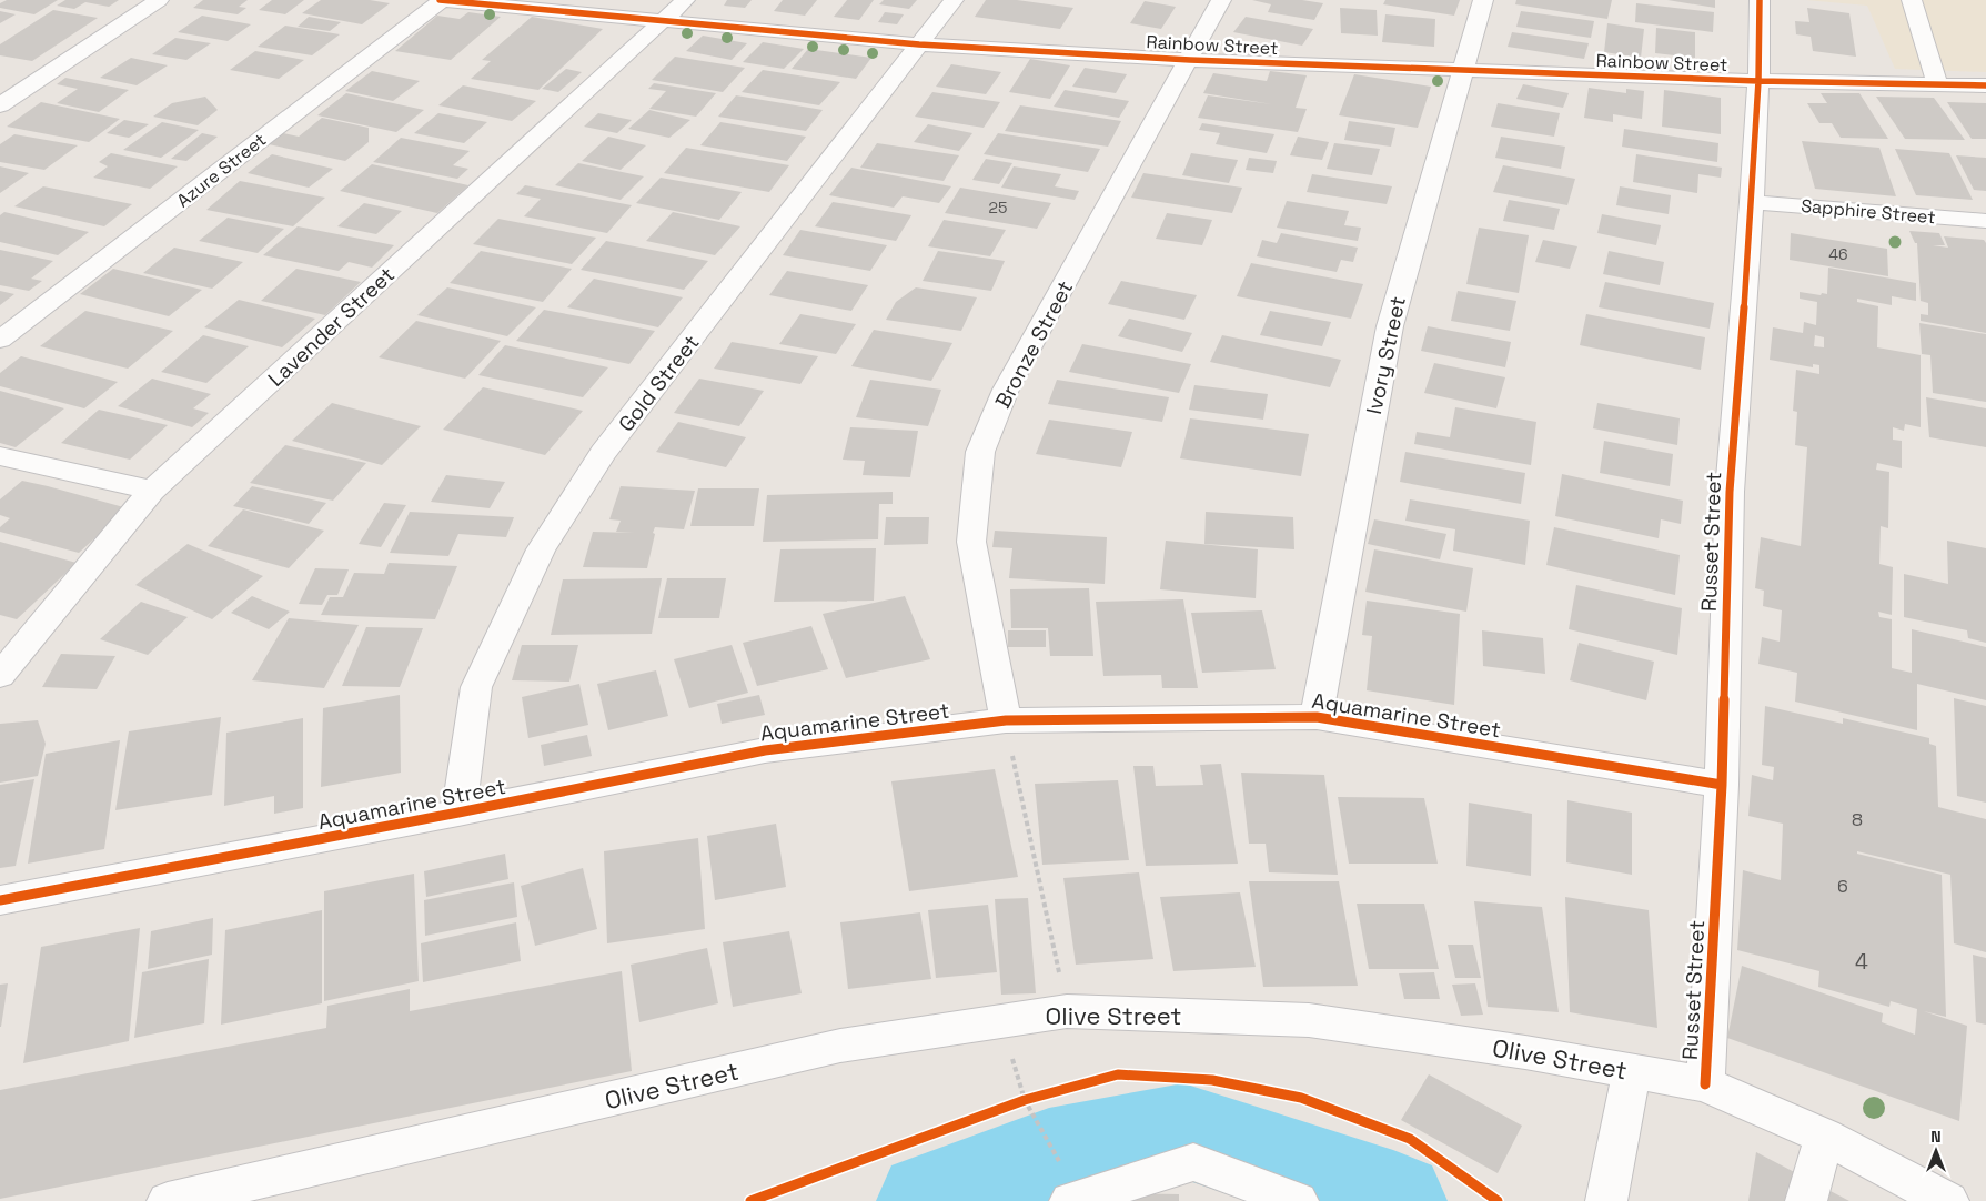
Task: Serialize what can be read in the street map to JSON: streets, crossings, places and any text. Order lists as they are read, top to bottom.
{
  "streets": {
    "street": [
      "Rainbow Street",
      "Azure Street",
      "Sapphire Street",
      "Lavender Street",
      "Bronze Street",
      "Ivory Street",
      "Gold Street",
      "Russet Street",
      "Aquamarine Street",
      "Olive Street"
    ]
  },
  "crossings": [
    ["Rainbow Street", "Azure Street"],
    ["Rainbow Street", "Lavender Street"],
    ["Rainbow Street", "Bronze Street"],
    ["Rainbow Street", "Ivory Street"],
    ["Rainbow Street", "Gold Street"],
    ["Rainbow Street", "Russet Street"],
    ["Sapphire Street", "Russet Street"],
    ["Bronze Street", "Aquamarine Street"],
    ["Ivory Street", "Aquamarine Street"],
    ["Gold Street", "Aquamarine Street"],
    ["Russet Street", "Aquamarine Street"],
    ["Russet Street", "Olive Street"]
  ],
  "house_numbers": [
    "25",
    "46",
    "8",
    "6",
    "4"
  ],
  "north": "top"
}
